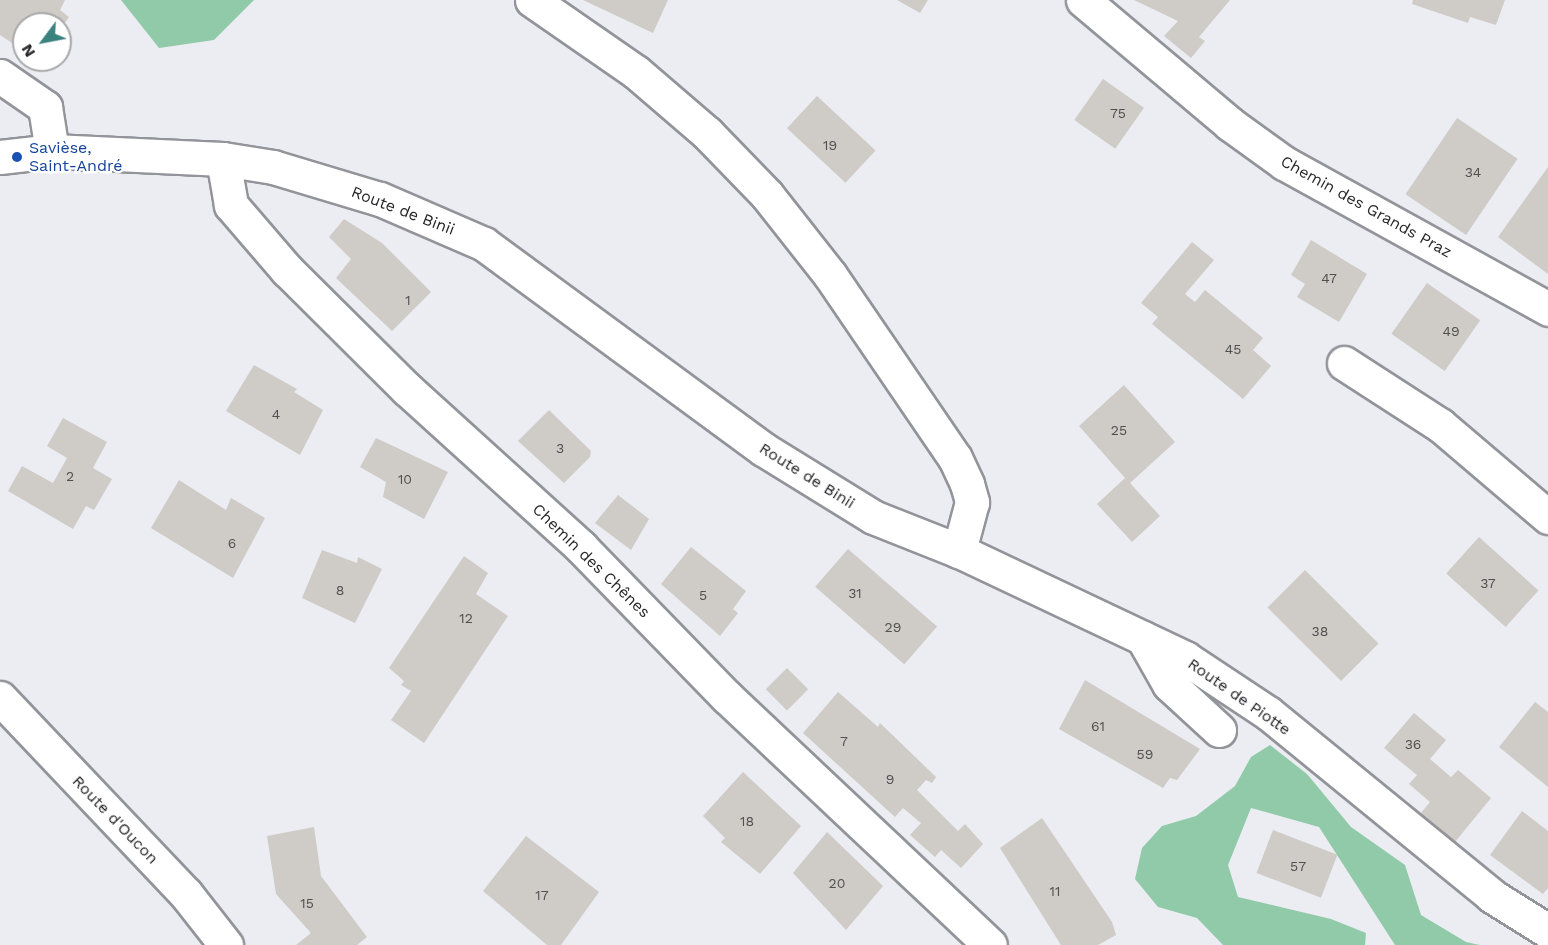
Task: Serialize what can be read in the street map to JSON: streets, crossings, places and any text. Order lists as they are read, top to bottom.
{
  "streets": {
    "street": [
      "Chemin des Grands Praz",
      "Route de Binii",
      "Chemin des Chênes",
      "Route de Piotte",
      "Route d'Oucon"
    ]
  },
  "crossings": [
    ["Route de Binii", "Chemin des Chênes"],
    ["Route de Binii", "Route de Piotte"]
  ],
  "places": ["Savièse, Saint-André"],
  "house_numbers": [
    "75",
    "19",
    "34",
    "47",
    "1",
    "49",
    "45",
    "4",
    "25",
    "3",
    "2",
    "10",
    "6",
    "37",
    "8",
    "31",
    "5",
    "12",
    "29",
    "38",
    "61",
    "7",
    "36",
    "59",
    "9",
    "18",
    "57",
    "20",
    "11",
    "17",
    "15"
  ],
  "north": "bottom left"
}
